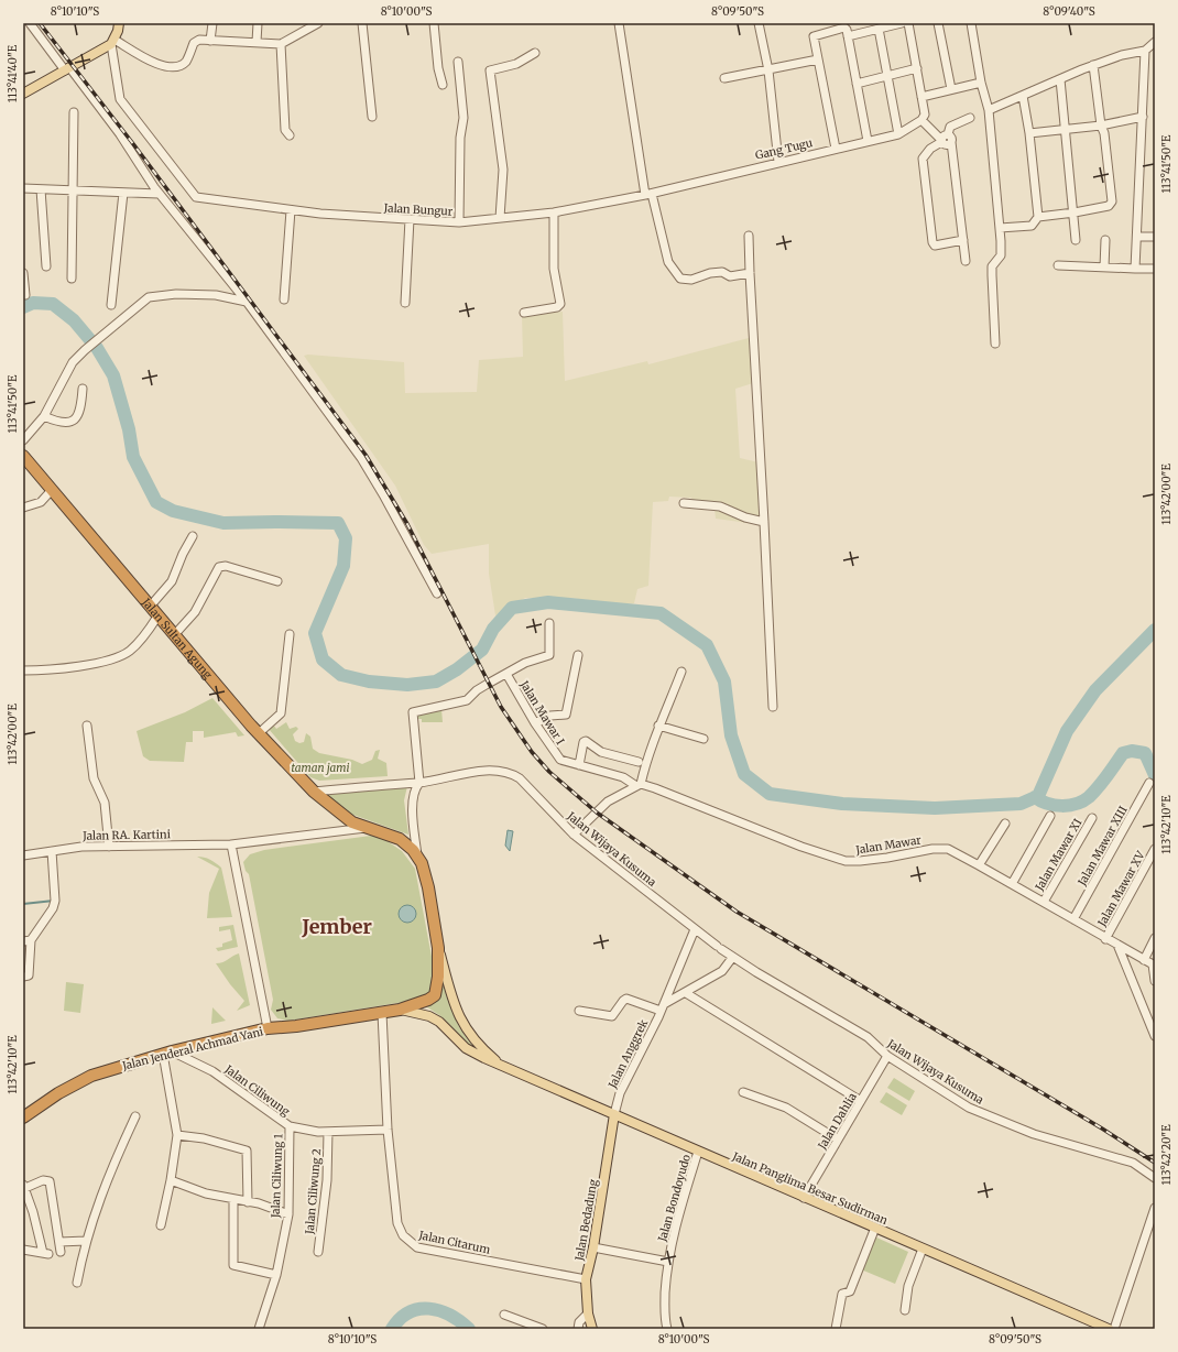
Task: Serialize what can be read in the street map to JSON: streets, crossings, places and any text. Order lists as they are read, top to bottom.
{
  "streets": {
    "highway": ["Jalan Sultan Agung", "Jalan Jenderal Achmad Yani"],
    "main road": ["Jalan Panglima Besar Sudirman", "Jalan Bedadung"],
    "street": [
      "Gang Tugu",
      "Jalan Bungur",
      "Jalan Mawar I",
      "Jalan RA. Kartini",
      "Jalan Mawar",
      "Jalan Mawar XIII",
      "Jalan Wijaya Kusuma",
      "Jalan Mawar XI",
      "Jalan Mawar XV",
      "Jalan Anggrek",
      "Jalan Ciliwung",
      "Jalan Dahlia",
      "Jalan Ciliwung 1",
      "Jalan Ciliwung 2",
      "Jalan Bondoyudo",
      "Jalan Citarum"
    ]
  },
  "crossings": [
    ["Gang Tugu", "Jalan Bungur"],
    ["Jalan Sultan Agung", "Jalan RA. Kartini"],
    ["Jalan Sultan Agung", "Jalan Wijaya Kusuma"],
    ["Jalan Sultan Agung", "Jalan Jenderal Achmad Yani"],
    ["Jalan Sultan Agung", "Jalan Panglima Besar Sudirman"],
    ["Jalan Mawar I", "Jalan Mawar"],
    ["Jalan Mawar", "Jalan Mawar XIII"],
    ["Jalan Mawar", "Jalan Mawar XI"],
    ["Jalan Mawar", "Jalan Mawar XV"],
    ["Jalan Wijaya Kusuma", "Jalan Anggrek"],
    ["Jalan Wijaya Kusuma", "Jalan Dahlia"],
    ["Jalan Jenderal Achmad Yani", "Jalan Ciliwung"],
    ["Jalan Jenderal Achmad Yani", "Jalan Panglima Besar Sudirman"],
    ["Jalan Jenderal Achmad Yani", "Jalan Citarum"],
    ["Jalan Anggrek", "Jalan Panglima Besar Sudirman"],
    ["Jalan Anggrek", "Jalan Bedadung"],
    ["Jalan Ciliwung", "Jalan Ciliwung 1"],
    ["Jalan Ciliwung", "Jalan Ciliwung 2"],
    ["Jalan Ciliwung", "Jalan Citarum"],
    ["Jalan Dahlia", "Jalan Panglima Besar Sudirman"],
    ["Jalan Panglima Besar Sudirman", "Jalan Bondoyudo"],
    ["Jalan Panglima Besar Sudirman", "Jalan Bedadung"],
    ["Jalan Bedadung", "Jalan Citarum"]
  ],
  "districts": ["Jember"],
  "parks": ["taman jami"],
  "coordinates": [
    "8°10'10\"S",
    "8°10'00\"S",
    "8°09'50\"S",
    "8°09'40\"S",
    "113°41'40\"E",
    "113°41'50\"E",
    "113°42'00\"E",
    "113°42'10\"E",
    "113°42'20\"E"
  ]
}
